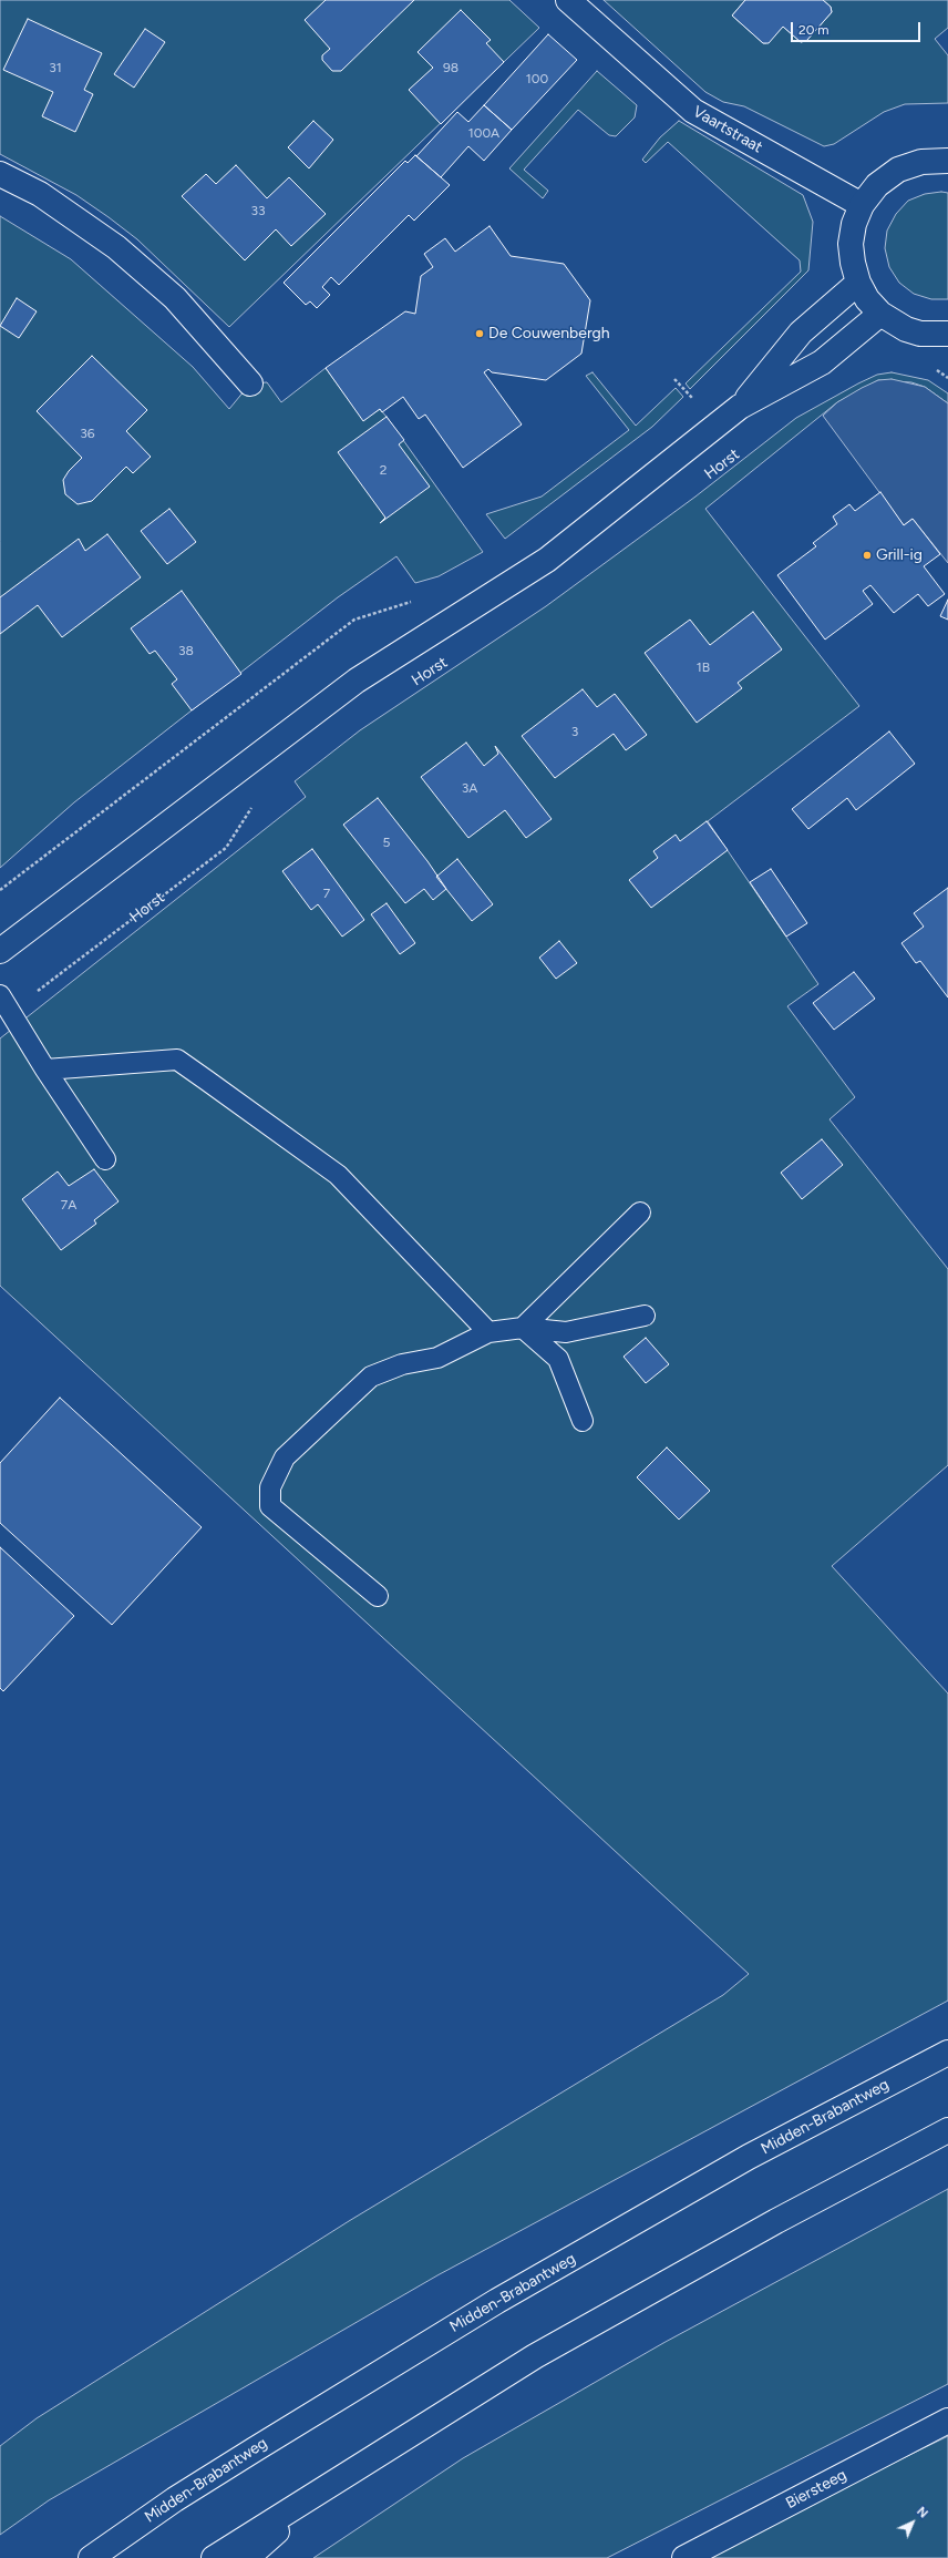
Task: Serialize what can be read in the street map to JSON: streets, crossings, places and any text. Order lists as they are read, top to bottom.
{
  "streets": {
    "main road": [
      "Vaartstraat",
      "Horst",
      "Midden-Brabantweg",
      "Biersteeg"
    ]
  },
  "places": ["De Couwenbergh", "Grill-ig"],
  "house_numbers": [
    "31",
    "98",
    "100",
    "100A",
    "33",
    "36",
    "2",
    "38",
    "1B",
    "3",
    "3A",
    "5",
    "7",
    "7A"
  ],
  "scale_bar": "20 m",
  "north": "top right"
}
